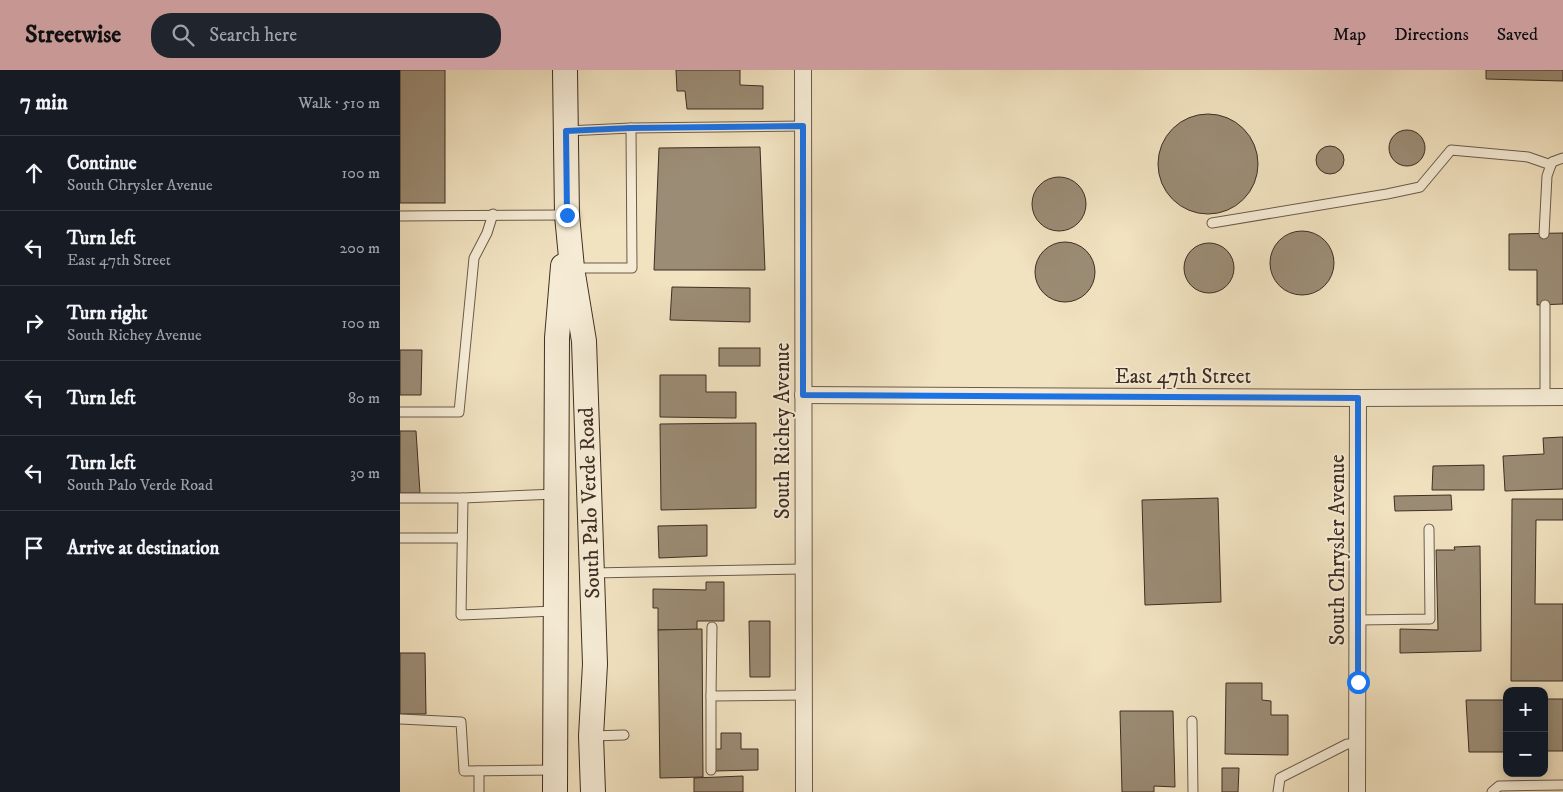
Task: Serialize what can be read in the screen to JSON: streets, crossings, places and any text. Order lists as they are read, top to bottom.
{
  "streets": {
    "main road": ["South Palo Verde Road"],
    "street": ["East 47th Street", "South Richey Avenue", "South Chrysler Avenue"]
  },
  "crossings": [
    ["East 47th Street", "South Richey Avenue"],
    ["East 47th Street", "South Chrysler Avenue"]
  ],
  "page": {
    "header": "Streetwise",
    "search": "Search here",
    "nav": ["Map", "Directions", "Saved"],
    "heading": ["7 min", "Walk · 510 m"],
    "list": [
      ["Continue", "South Chrysler Avenue", "100 m"],
      ["Turn left", "East 47th Street", "200 m"],
      ["Turn right", "South Richey Avenue", "100 m"],
      ["Turn left", "80 m"],
      ["Turn left", "South Palo Verde Road", "30 m"],
      "Arrive at destination"
    ],
    "map_buttons": ["+", "−"]
  }
}
